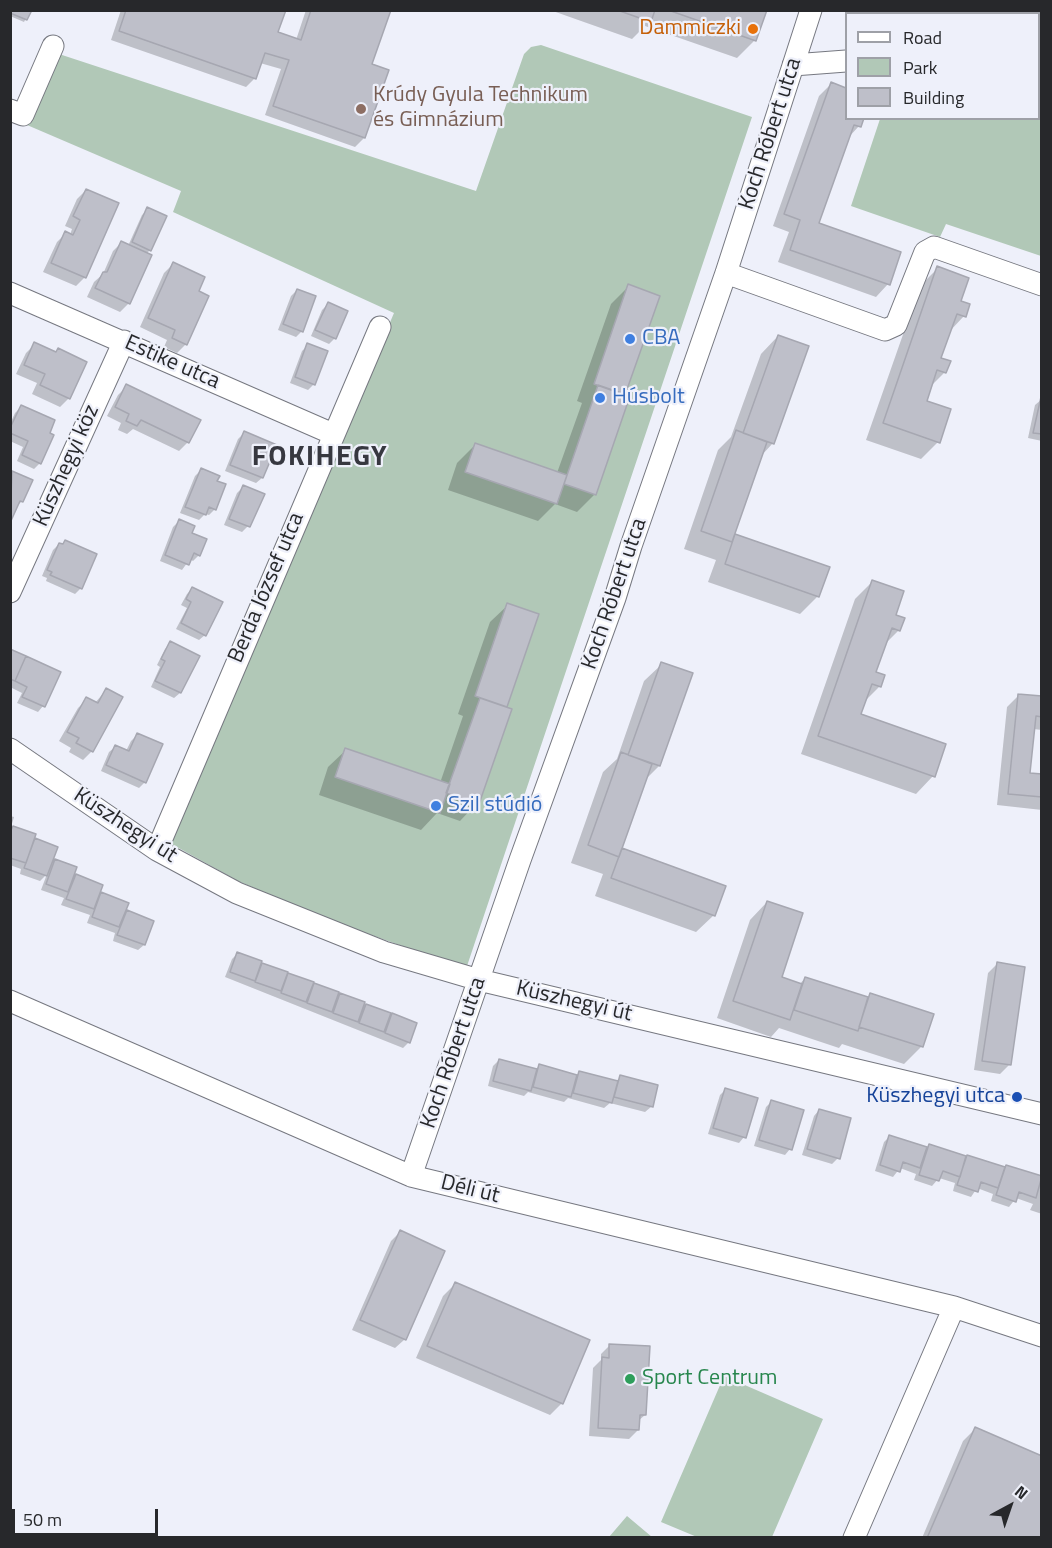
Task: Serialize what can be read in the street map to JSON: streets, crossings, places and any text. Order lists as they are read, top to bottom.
{
  "streets": {
    "street": [
      "Koch Róbert utca",
      "Estike utca",
      "Küszhegyi köz",
      "Berda József utca",
      "Küszhegyi út",
      "Déli út"
    ]
  },
  "crossings": [
    ["Koch Róbert utca", "Küszhegyi út"],
    ["Koch Róbert utca", "Déli út"],
    ["Estike utca", "Küszhegyi köz"],
    ["Estike utca", "Berda József utca"],
    ["Berda József utca", "Küszhegyi út"]
  ],
  "districts": ["FOKIHEGY"],
  "places": [
    "Dammiczki",
    "Krúdy Gyula Technikum és Gimnázium",
    "CBA",
    "Húsbolt",
    "Szil stúdió",
    "Küszhegyi utca",
    "Sport Centrum"
  ],
  "legend": ["Road", "Park", "Building"],
  "scale_bar": "50 m",
  "north": "top right"
}
